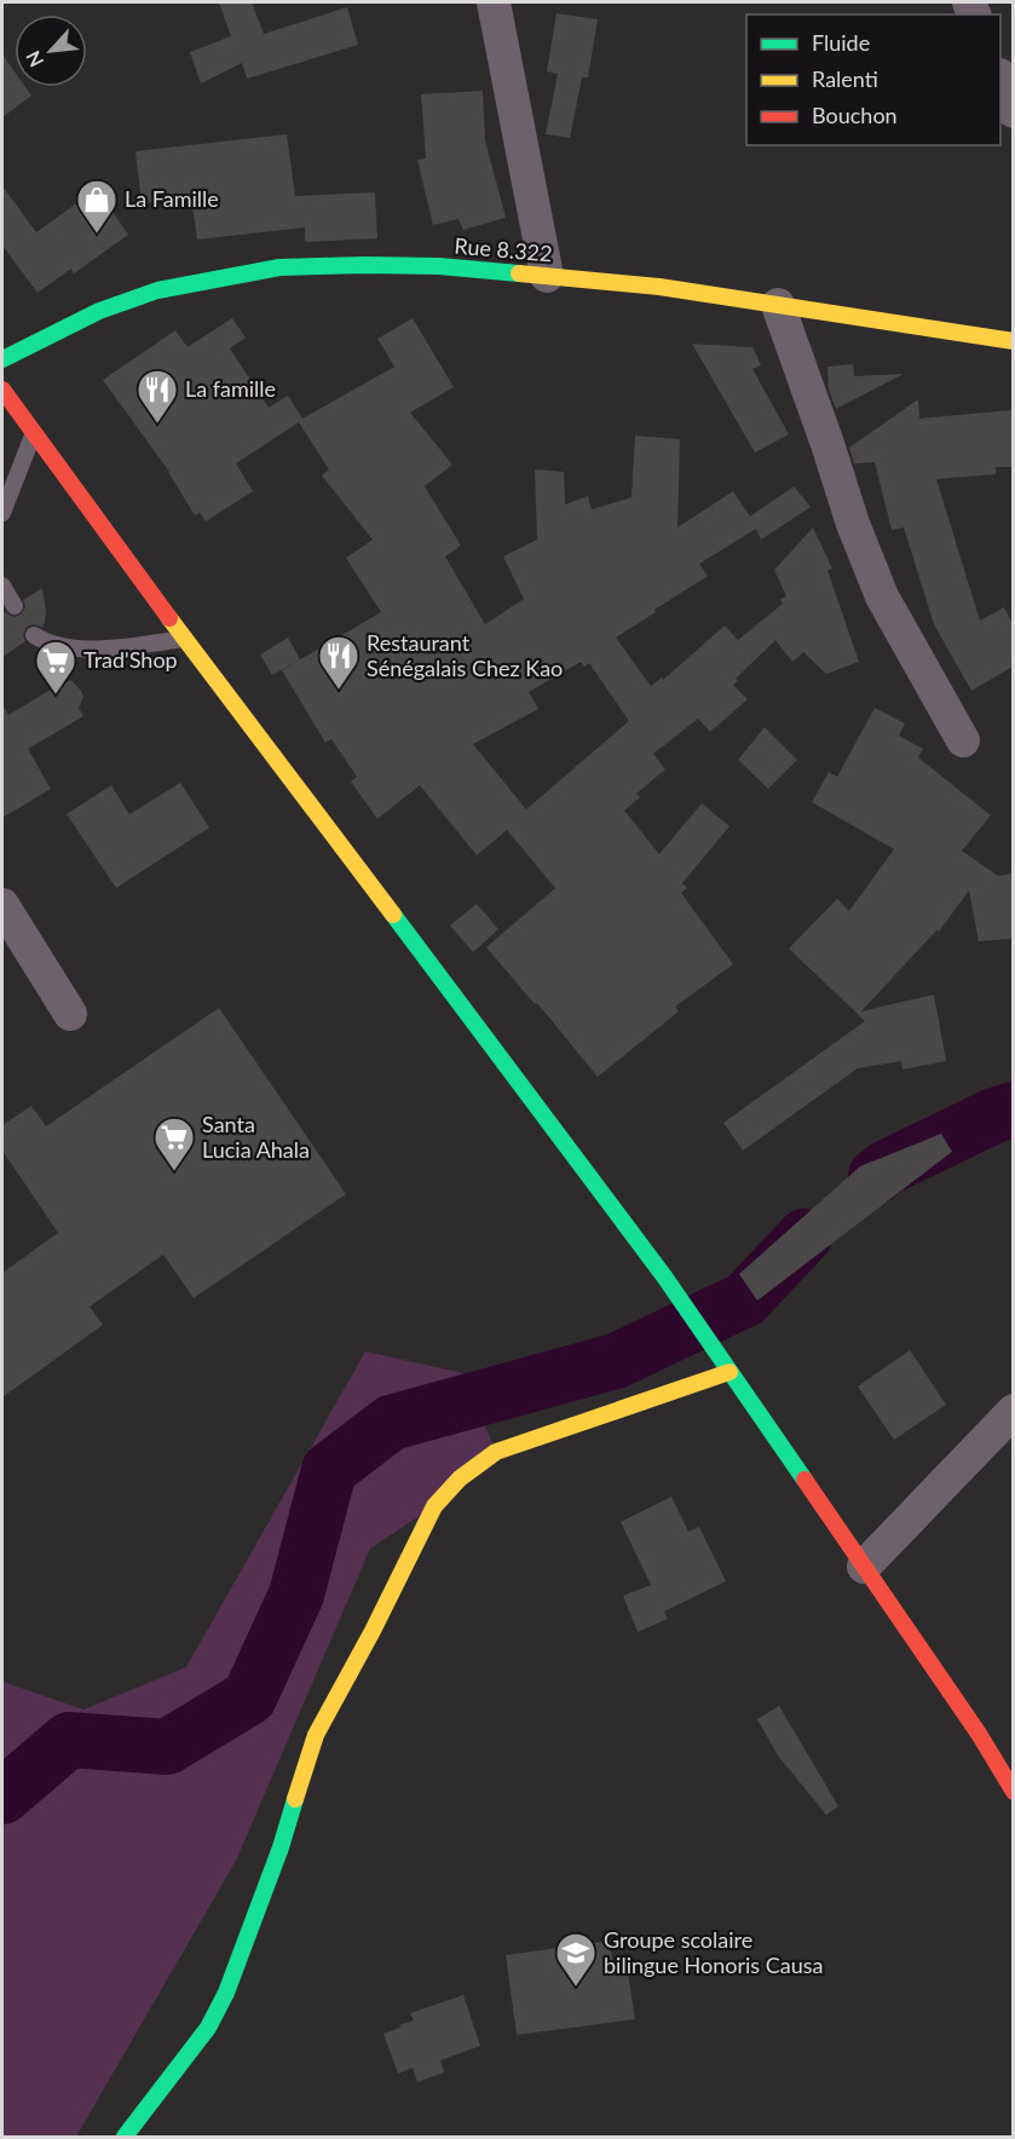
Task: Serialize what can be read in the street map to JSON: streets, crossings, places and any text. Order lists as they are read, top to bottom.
{
  "streets": {
    "main road": ["Rue 8.322"]
  },
  "places": {
    "shop": ["La Famille"],
    "restaurant": ["La famille", "Restaurant Sénégalais Chez Kao"],
    "supermarket": ["Trad'Shop", "Santa Lucia Ahala"],
    "school or university": ["Groupe scolaire bilingue Honoris Causa"]
  },
  "legend": ["Fluide", "Ralenti", "Bouchon"],
  "north": "bottom left"
}
